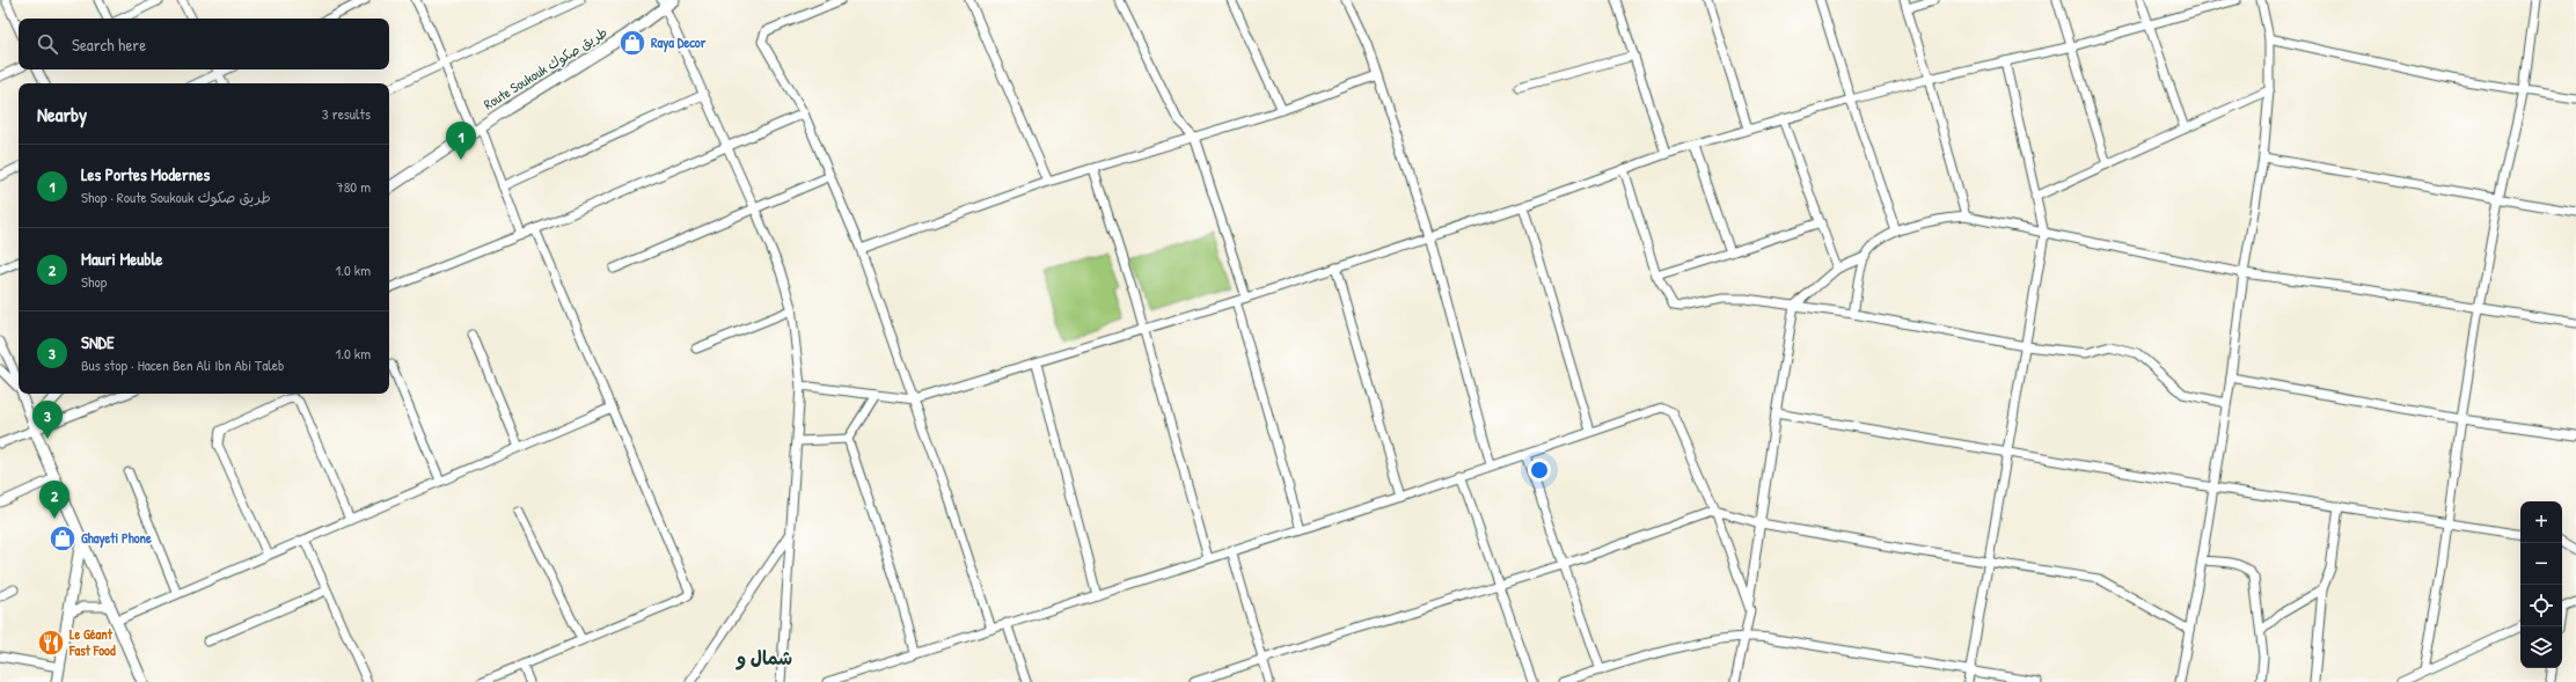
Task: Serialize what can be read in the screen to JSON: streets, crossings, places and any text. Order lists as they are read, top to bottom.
{
  "streets": {
    "street": ["Route Soukouk طريق صكوك"]
  },
  "districts": ["شمال و"],
  "places": {
    "shop": ["Raya Decor", "Ghayeti Phone"],
    "restaurant": ["Le Géant Fast Food"]
  },
  "page": {
    "search": "Search here",
    "heading": ["Nearby", "3 results"],
    "pins": ["1", "3", "2"],
    "list": [
      {
        "mark": "1",
        "name": "Les Portes Modernes",
        "note": "Shop · Route Soukouk طريق صكوك",
        "value": "780 m"
      },
      {
        "mark": "2",
        "name": "Mauri Meuble",
        "note": "Shop",
        "value": "1.0 km"
      },
      {
        "mark": "3",
        "name": "SNDE",
        "note": "Bus stop · Hacen Ben Ali Ibn Abi Taleb",
        "value": "1.0 km"
      }
    ],
    "map_buttons": ["+", "−"]
  }
}
